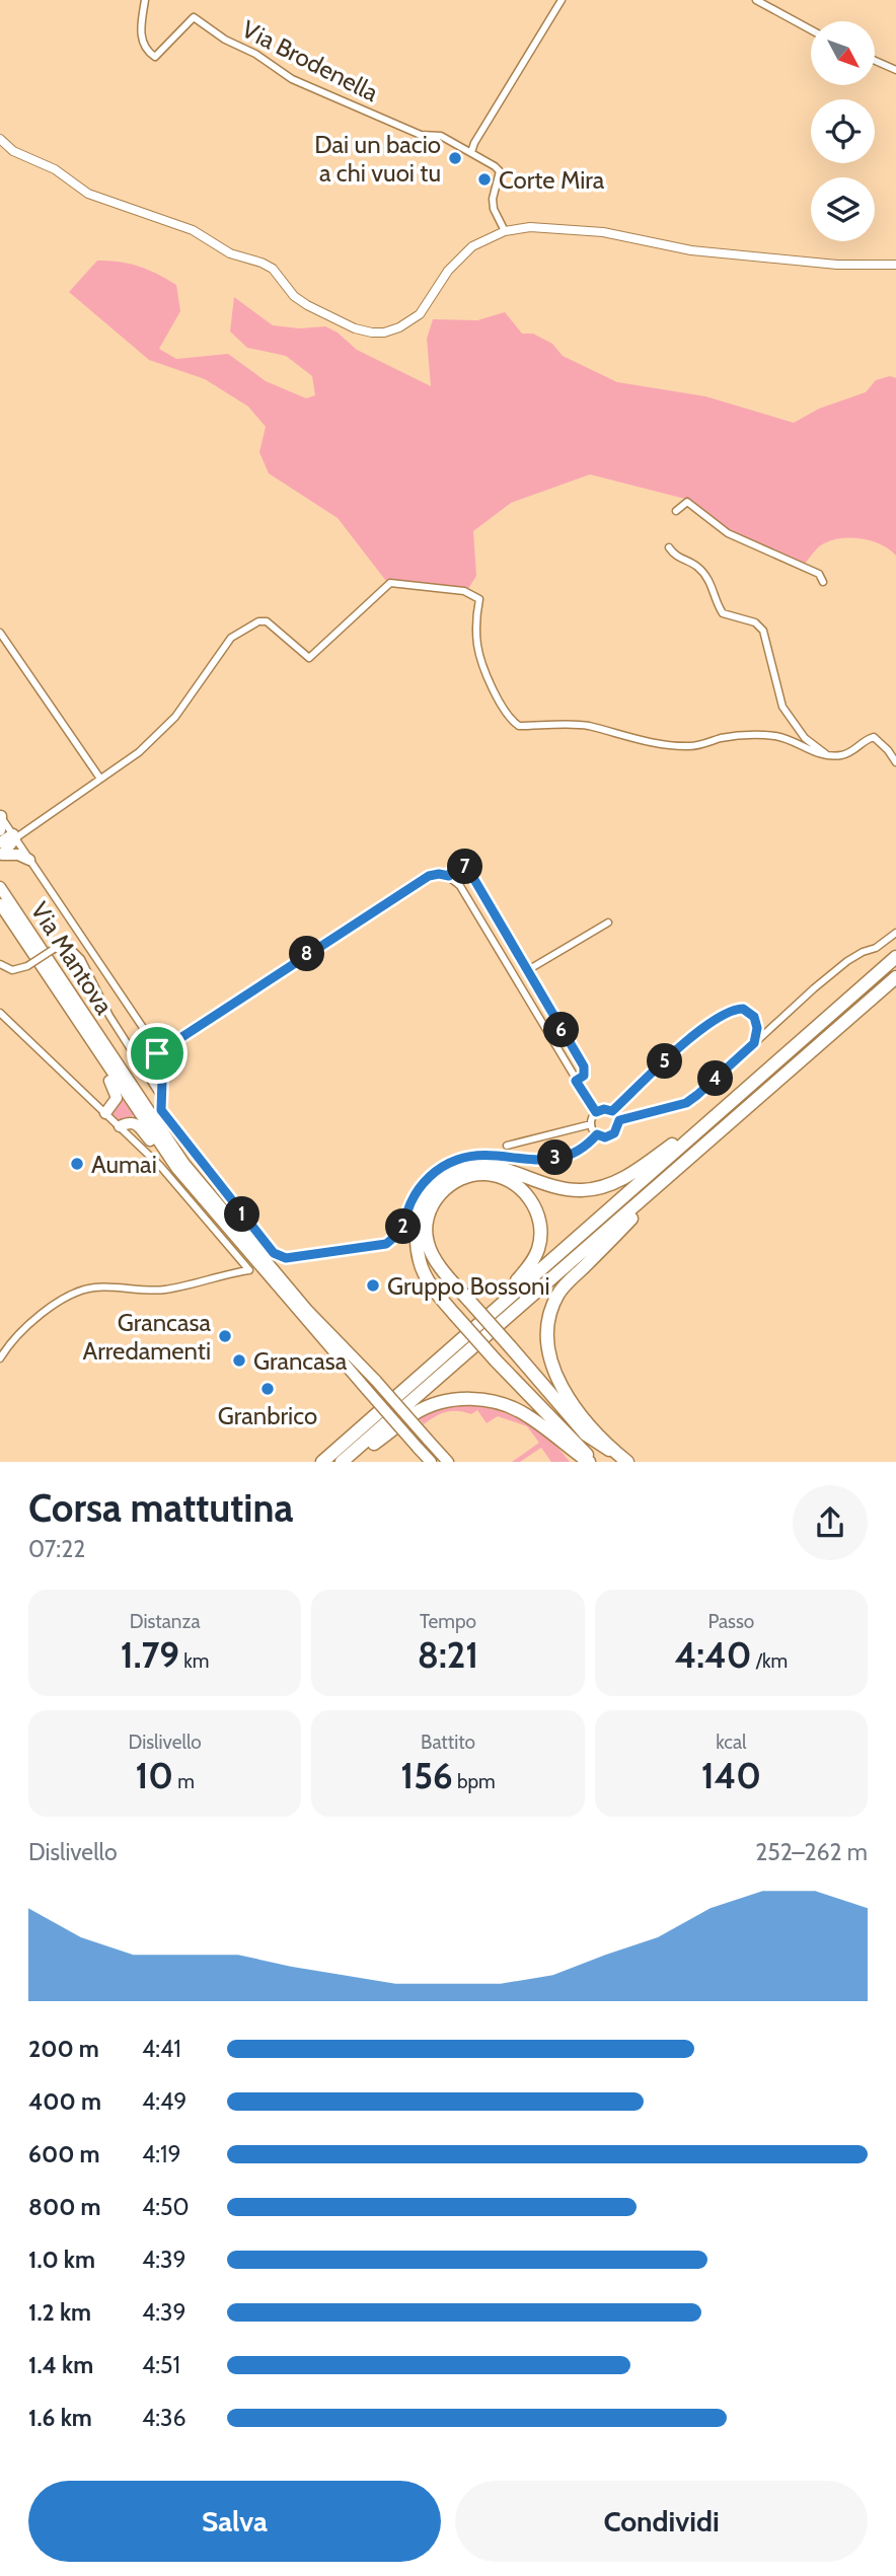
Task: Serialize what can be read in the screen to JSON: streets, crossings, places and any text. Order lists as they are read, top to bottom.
{
  "streets": {
    "highway": ["Via Mantova"],
    "street": ["Via Brodenella"]
  },
  "places": [
    "Dai un bacio a chi vuoi tu",
    "Corte Mira",
    "Aumai",
    "Gruppo Bossoni",
    "Grancasa Arredamenti",
    "Grancasa",
    "Granbrico"
  ],
  "north": "bottom right",
  "page": {
    "pins": [
      "7",
      "8",
      "6",
      "5",
      "4",
      "3",
      "1",
      "2"
    ],
    "heading": ["Corsa mattutina", "07:22"],
    "stats": [
      ["Distanza", "1.79 km"],
      ["Tempo", "8:21"],
      ["Passo", "4:40 /km"],
      ["Dislivello", "10 m"],
      ["Battito", "156 bpm"],
      ["kcal", "140"]
    ],
    "chart": ["Dislivello", "252–262 m"],
    "list": [
      {
        "name": "200 m",
        "note": "4:41"
      },
      {
        "name": "400 m",
        "note": "4:49"
      },
      {
        "name": "600 m",
        "note": "4:19"
      },
      {
        "name": "800 m",
        "note": "4:50"
      },
      {
        "name": "1.0 km",
        "note": "4:39"
      },
      {
        "name": "1.2 km",
        "note": "4:39"
      },
      {
        "name": "1.4 km",
        "note": "4:51"
      },
      {
        "name": "1.6 km",
        "note": "4:36"
      }
    ],
    "buttons": ["Salva", "Condividi"]
  }
}
